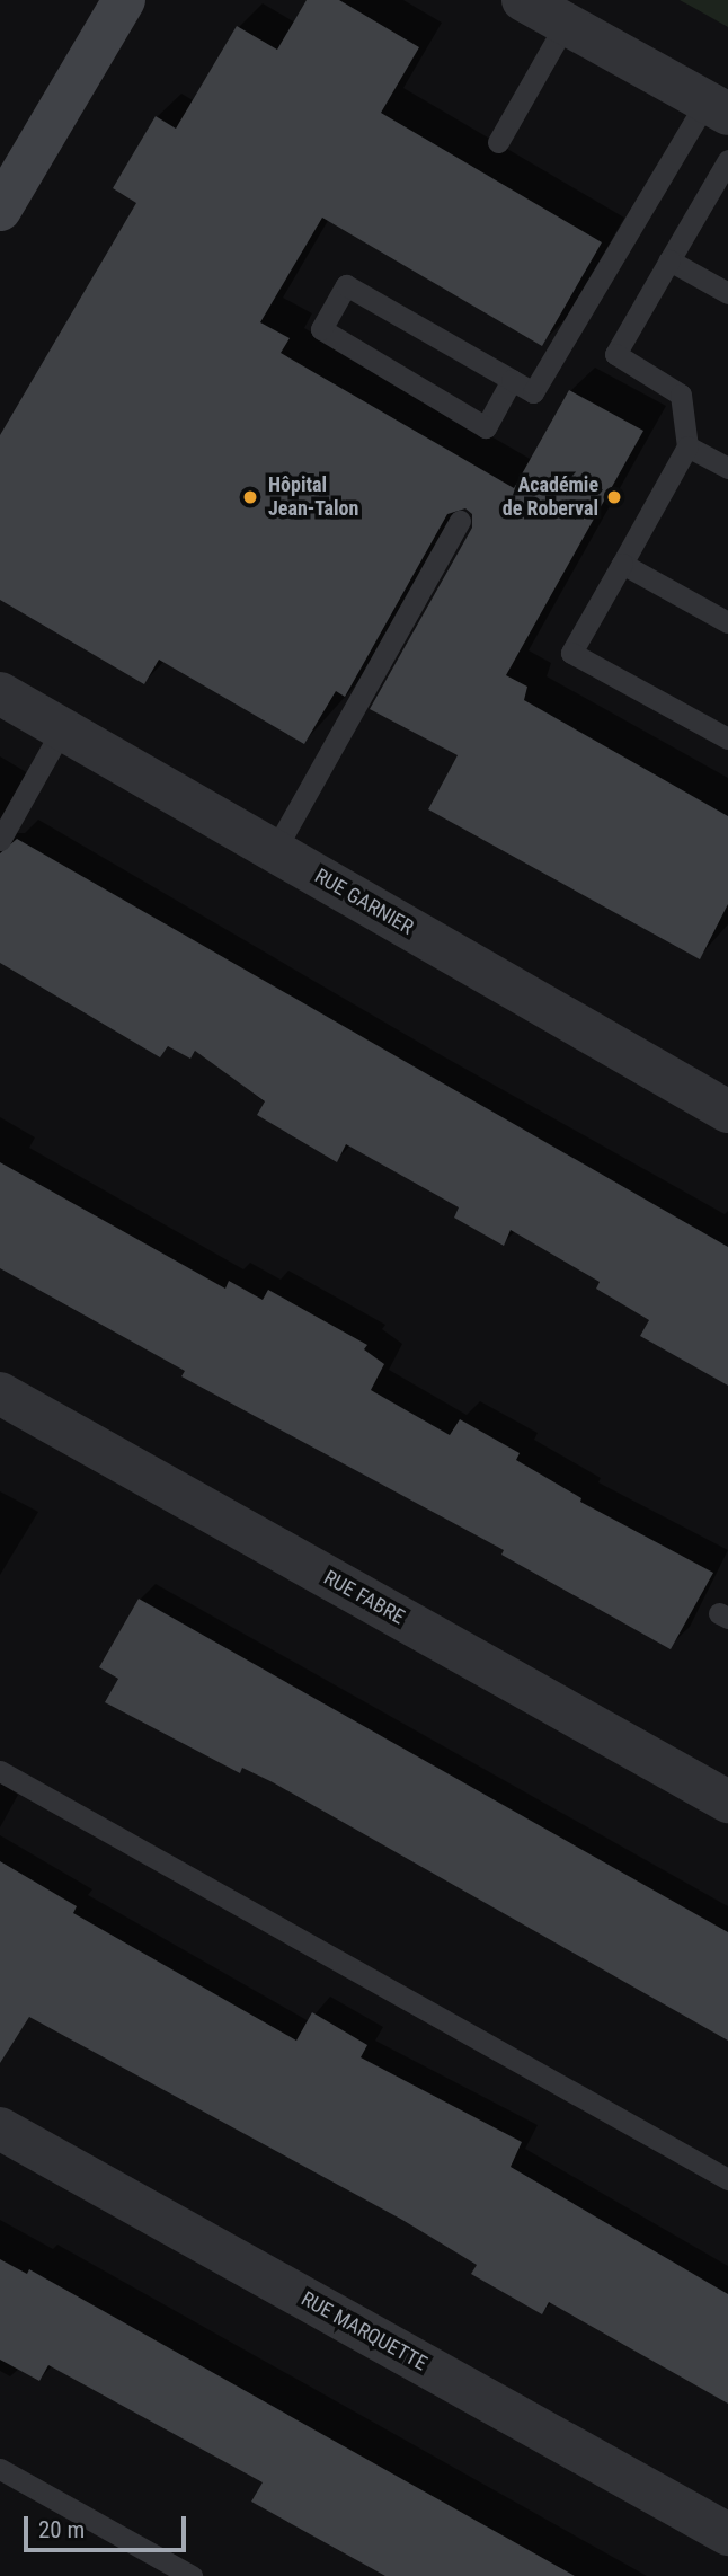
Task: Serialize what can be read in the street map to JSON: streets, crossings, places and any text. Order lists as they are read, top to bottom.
{
  "streets": {
    "street": ["RUE GARNIER", "RUE FABRE", "RUE MARQUETTE"]
  },
  "places": ["Hôpital Jean-Talon", "Académie de Roberval"],
  "scale_bar": "20 m"
}
